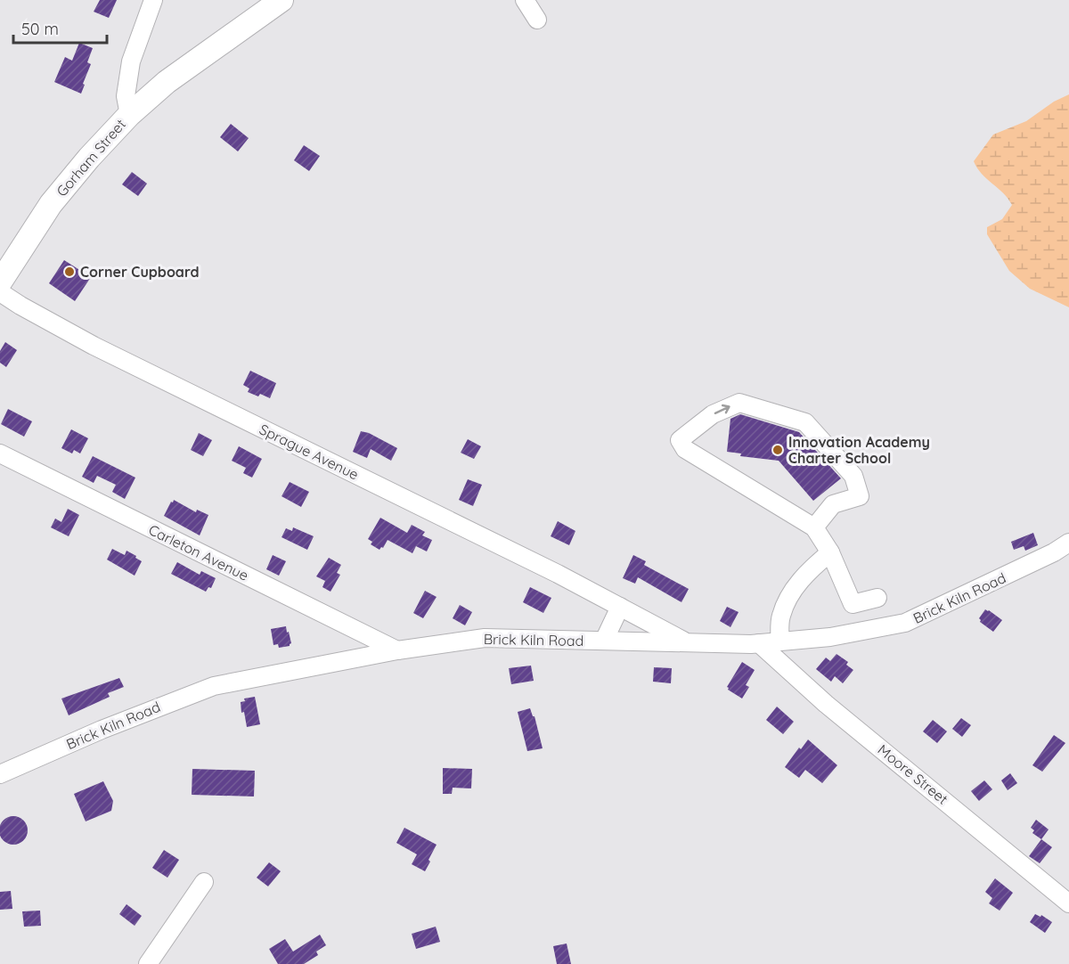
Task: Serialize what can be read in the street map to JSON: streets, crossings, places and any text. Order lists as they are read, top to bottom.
{
  "streets": {
    "main road": ["Gorham Street"],
    "street": [
      "Sprague Avenue",
      "Carleton Avenue",
      "Brick Kiln Road",
      "Moore Street"
    ]
  },
  "crossings": [
    ["Sprague Avenue", "Brick Kiln Road"],
    ["Carleton Avenue", "Brick Kiln Road"],
    ["Brick Kiln Road", "Moore Street"]
  ],
  "places": ["Corner Cupboard", "Innovation Academy Charter School"],
  "scale_bar": "50 m"
}
